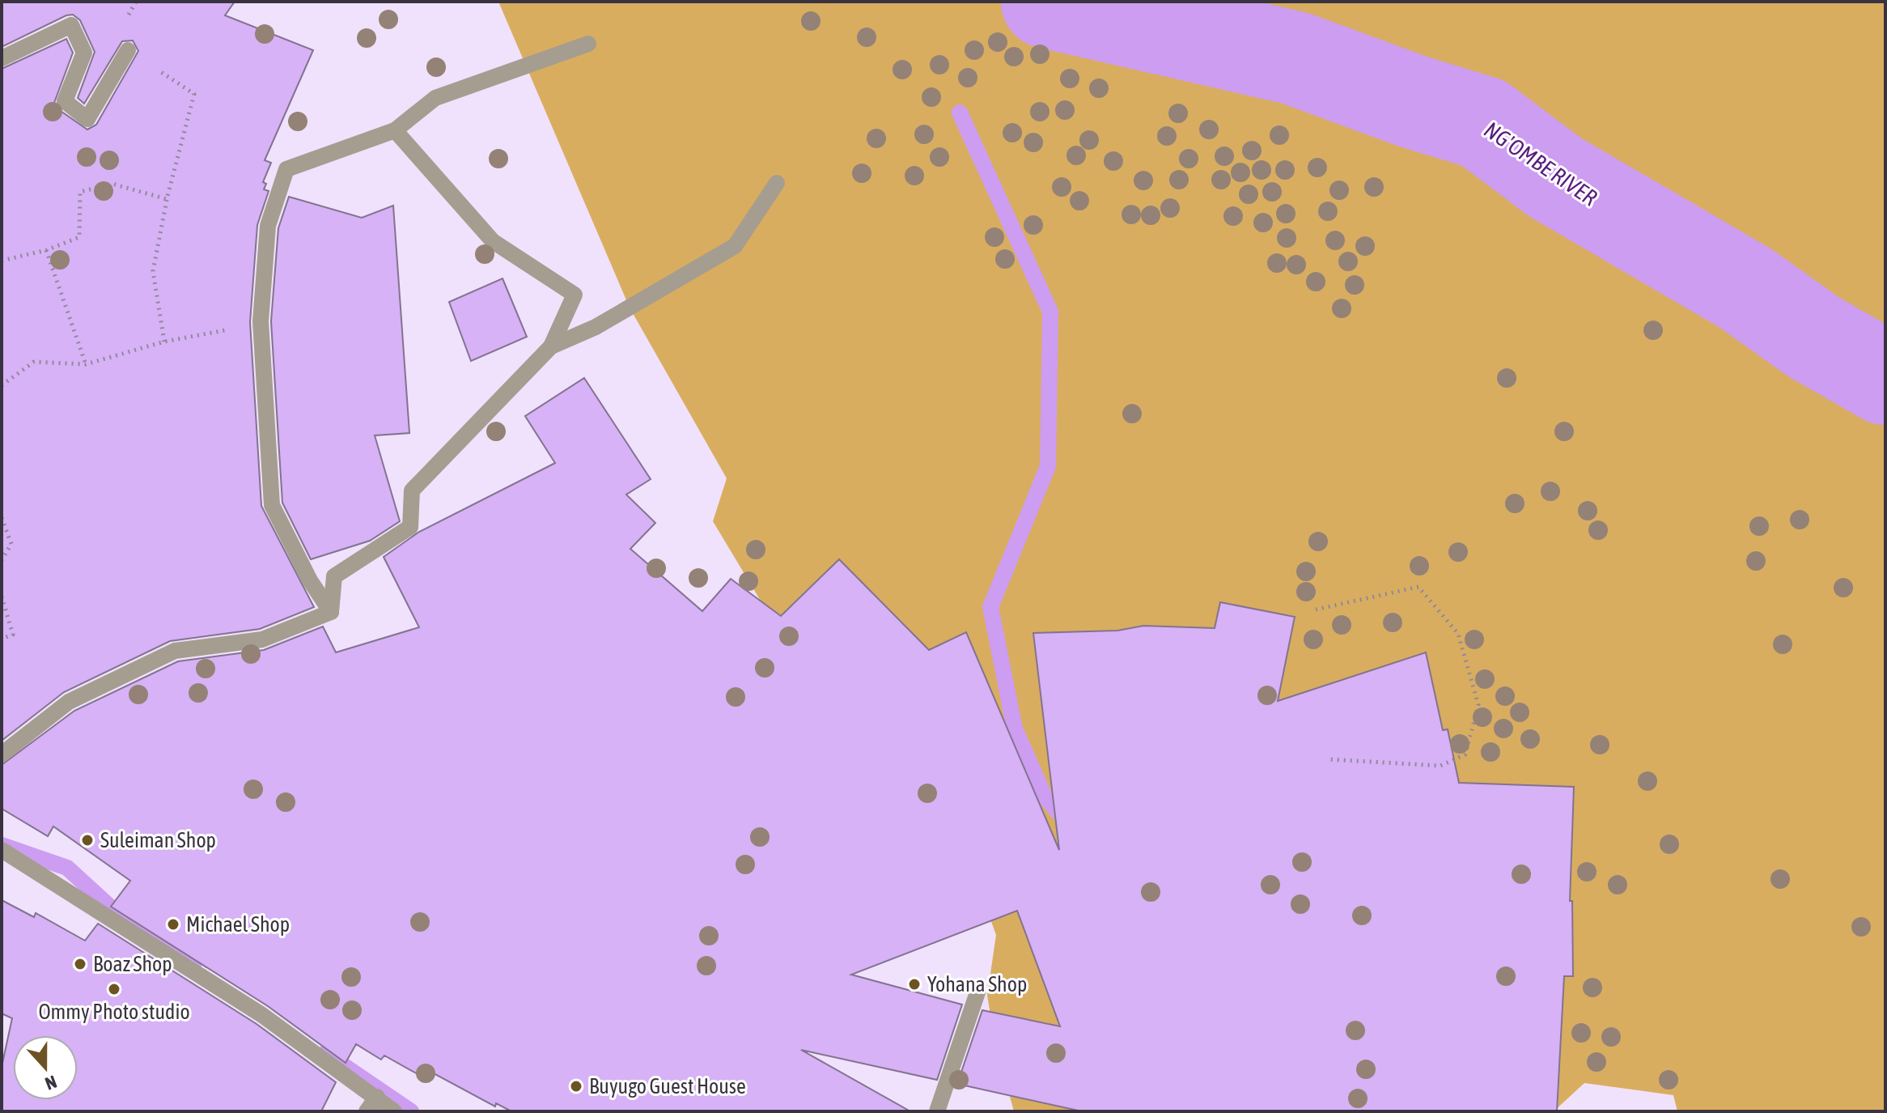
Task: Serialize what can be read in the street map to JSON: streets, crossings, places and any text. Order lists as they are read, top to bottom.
{
  "water": ["NG'OMBE RIVER"],
  "places": [
    "Suleiman Shop",
    "Michael Shop",
    "Boaz Shop",
    "Yohana Shop",
    "Ommy Photo studio",
    "Buyugo Guest House"
  ],
  "north": "bottom"
}
